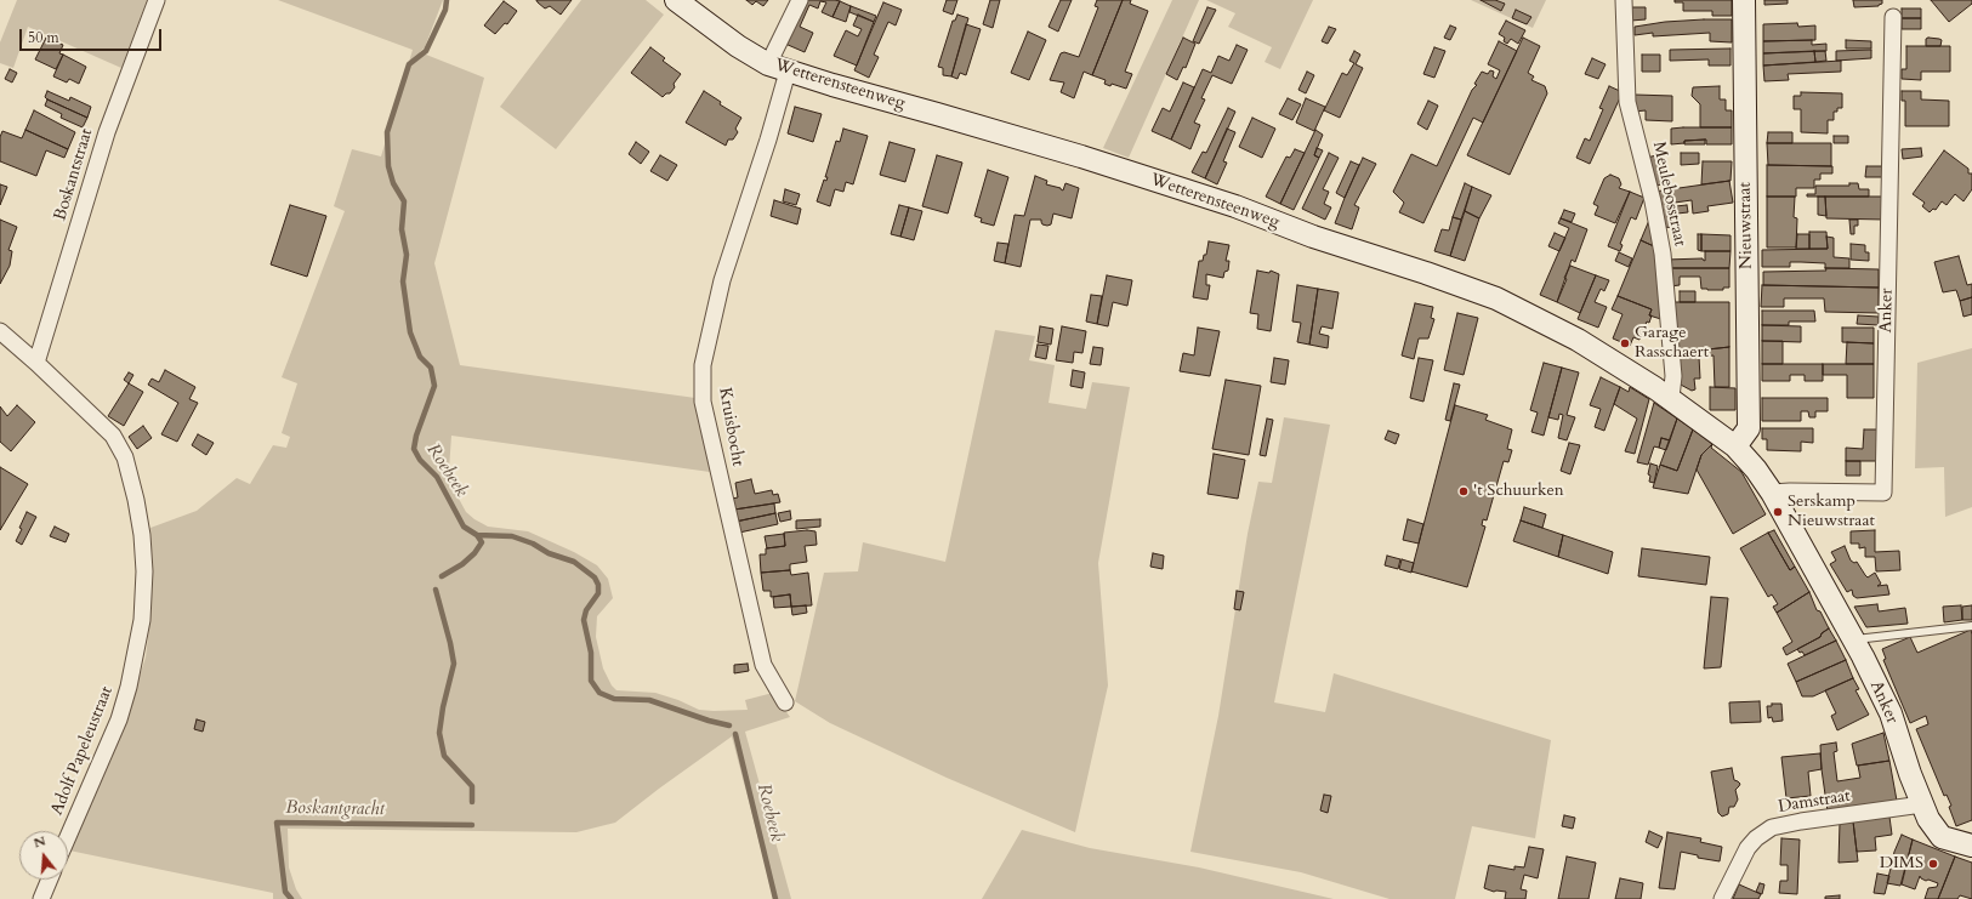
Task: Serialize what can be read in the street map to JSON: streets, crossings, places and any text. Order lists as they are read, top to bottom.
{
  "streets": {
    "street": [
      "Wetterensteenweg",
      "Boskantstraat",
      "Meulebosstraat",
      "Nieuwstraat",
      "Anker",
      "Kruisbocht",
      "Adolf Papeleustraat",
      "Damstraat"
    ]
  },
  "crossings": [
    ["Wetterensteenweg", "Meulebosstraat"],
    ["Wetterensteenweg", "Nieuwstraat"],
    ["Wetterensteenweg", "Anker"],
    ["Wetterensteenweg", "Kruisbocht"],
    ["Boskantstraat", "Adolf Papeleustraat"],
    ["Nieuwstraat", "Anker"],
    ["Anker", "Damstraat"]
  ],
  "water": ["Roebeek", "Boskantgracht"],
  "places": [
    "Garage Rasschaert",
    "'t Schuurken",
    "Serskamp Nieuwstraat",
    "DIMS"
  ],
  "scale_bar": "50 m",
  "north": "top"
}
